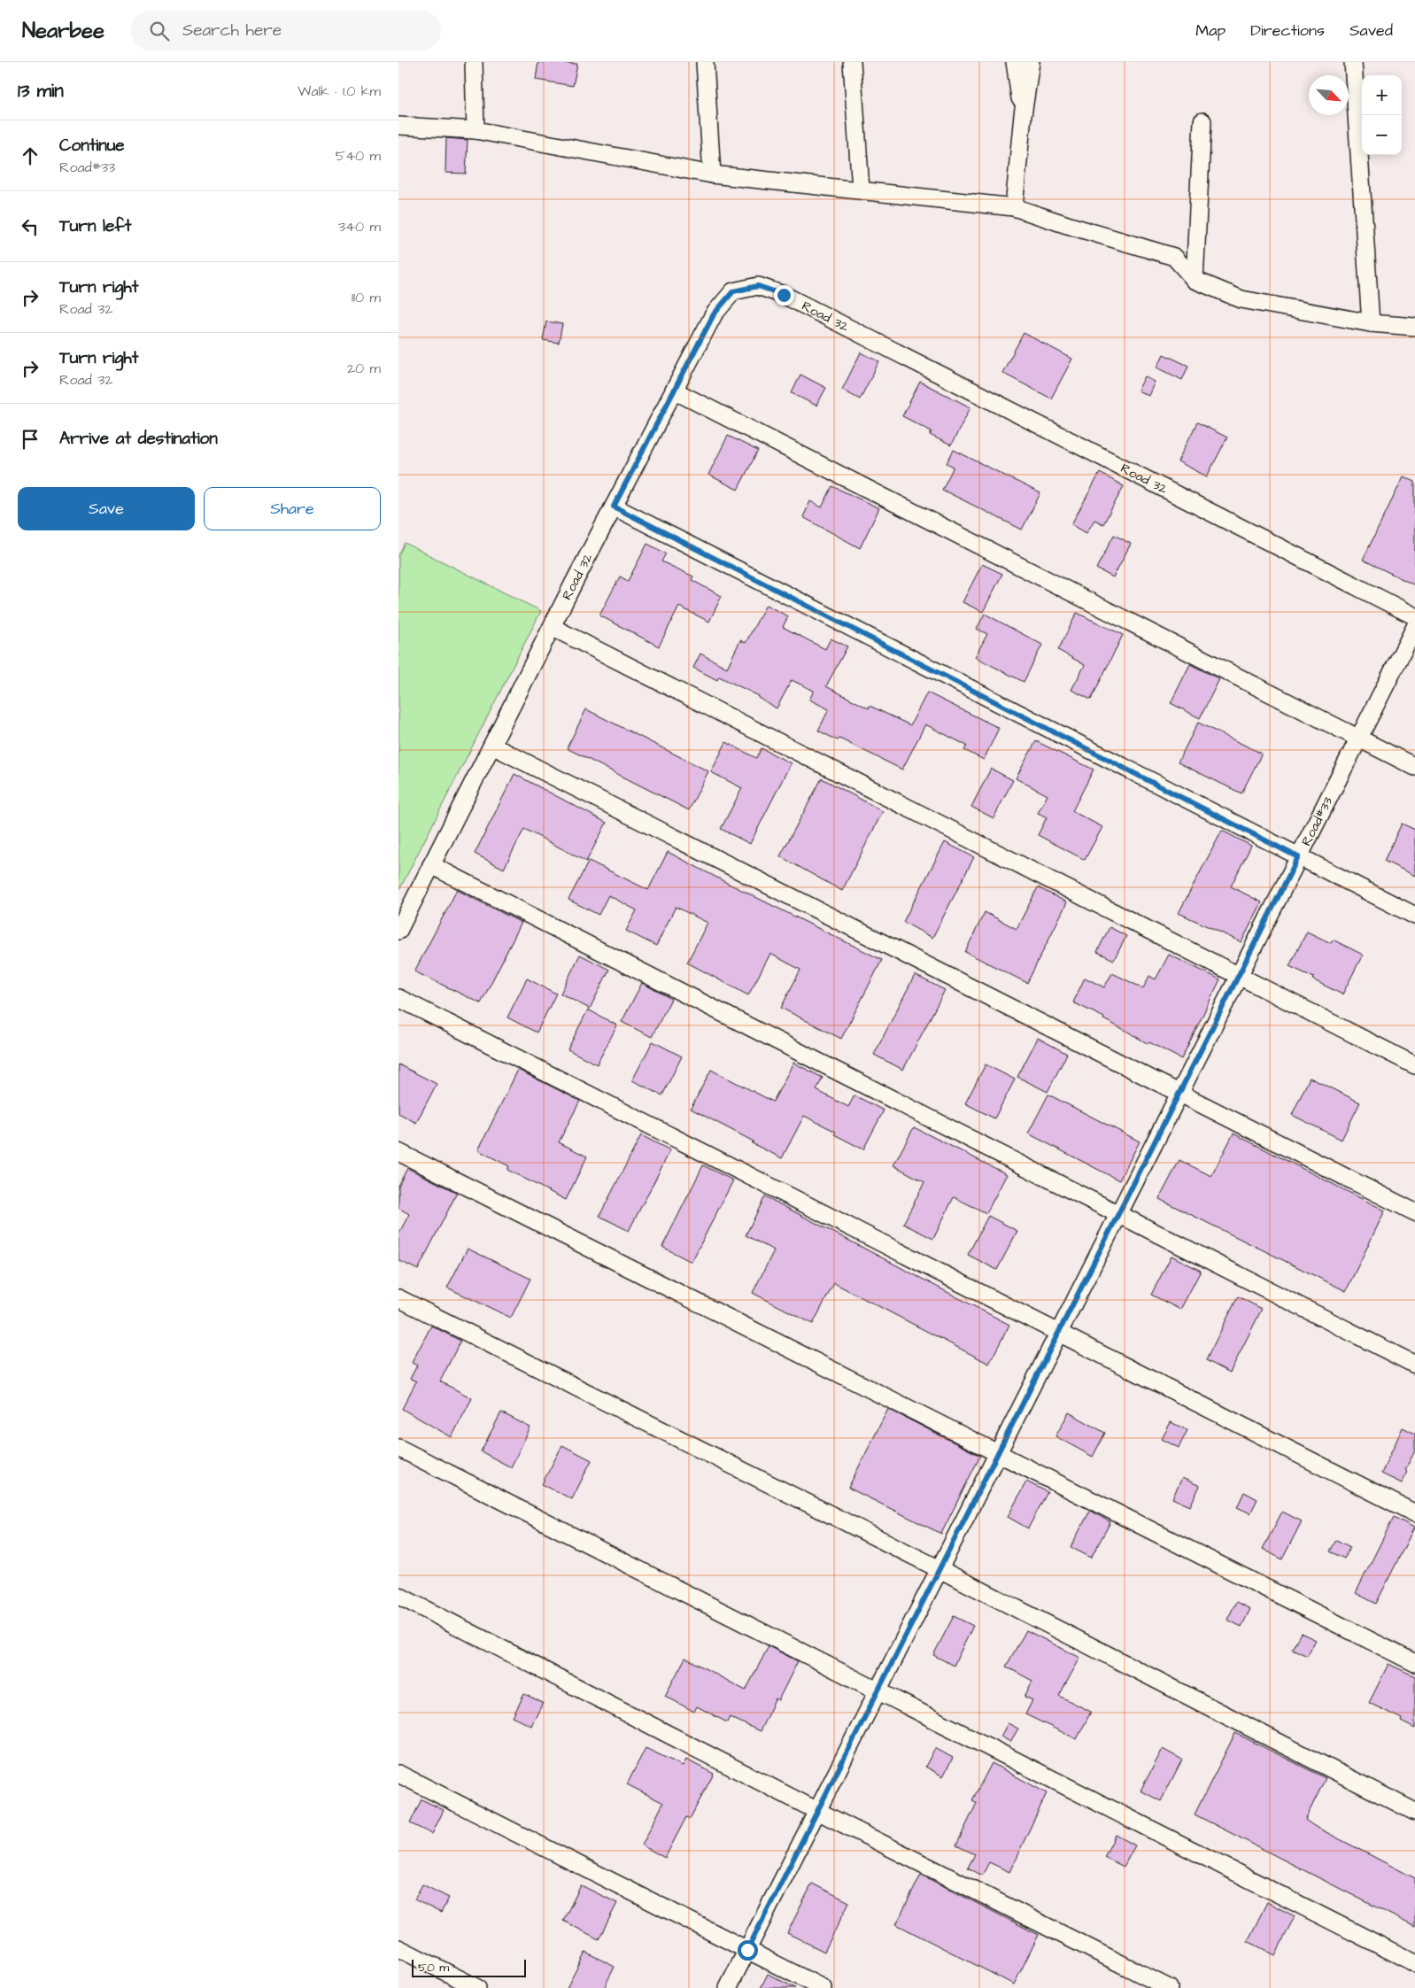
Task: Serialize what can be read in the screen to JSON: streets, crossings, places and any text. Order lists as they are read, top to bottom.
{
  "streets": {
    "street": ["Road 32", "Road#33"]
  },
  "scale_bar": "50 m",
  "north": "bottom right",
  "page": {
    "header": "Nearbee",
    "search": "Search here",
    "nav": ["Map", "Directions", "Saved"],
    "heading": ["13 min", "Walk · 1.0 km"],
    "map_buttons": ["+", "−"],
    "list": [
      ["Continue", "Road#33", "540 m"],
      ["Turn left", "340 m"],
      ["Turn right", "Road 32", "110 m"],
      ["Turn right", "Road 32", "20 m"],
      "Arrive at destination"
    ],
    "buttons": ["Save", "Share"],
    "scale": "50 m"
  }
}
